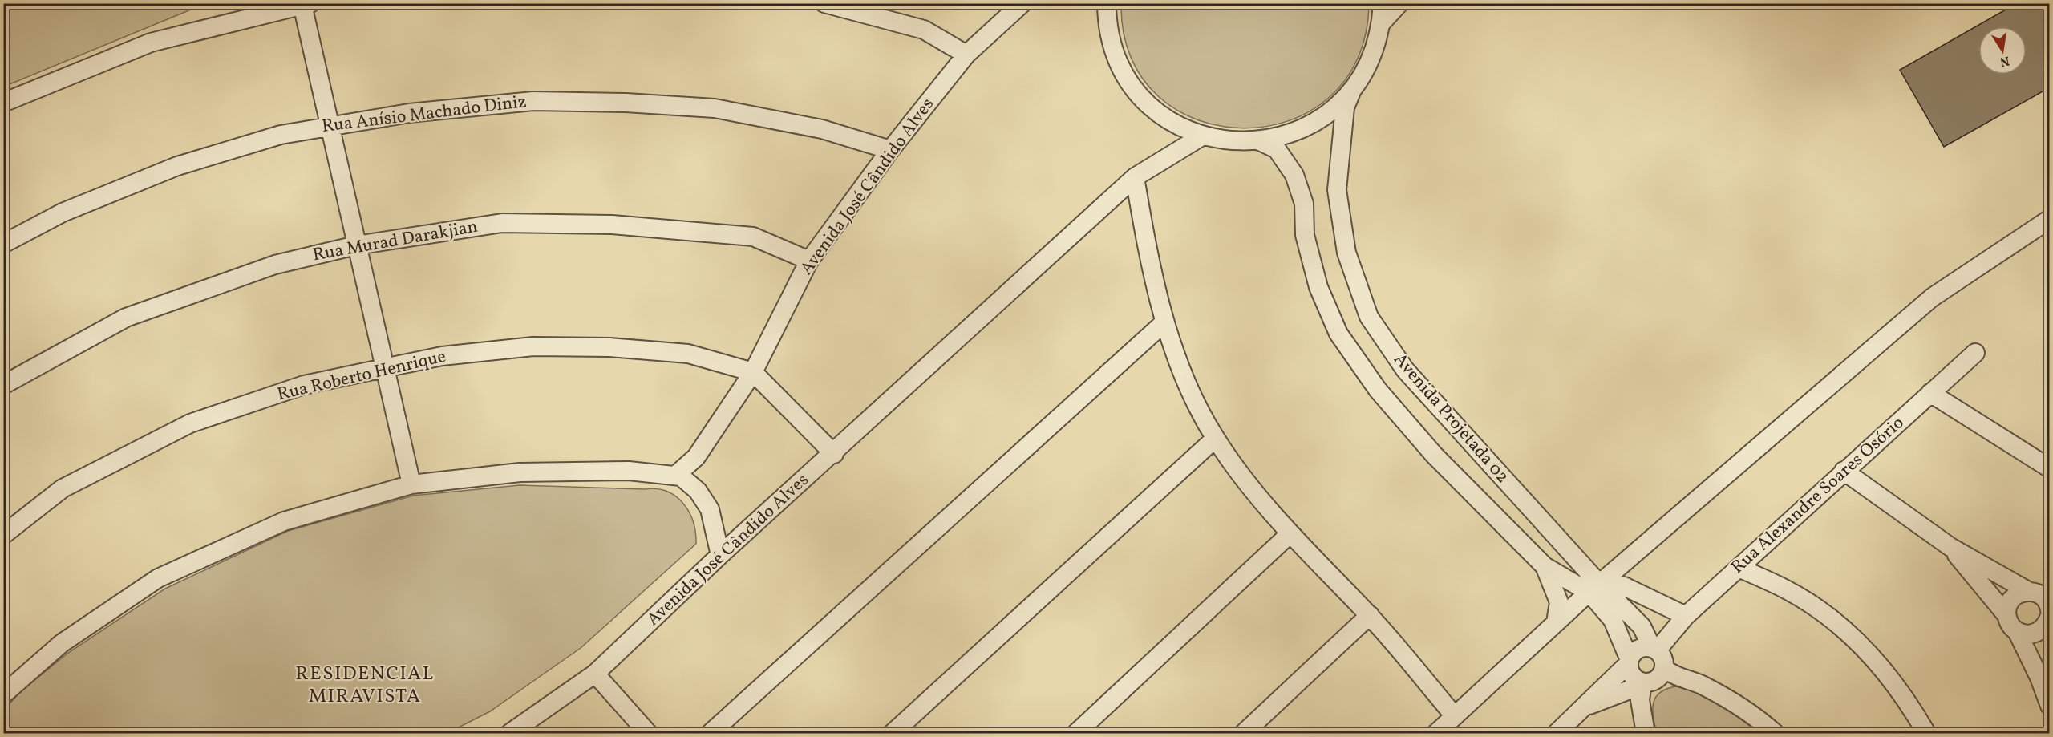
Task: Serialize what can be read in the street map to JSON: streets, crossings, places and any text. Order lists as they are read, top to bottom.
{
  "streets": {
    "street": [
      "Rua Anísio Machado Diniz",
      "Avenida José Cândido Alves",
      "Rua Murad Darakjian",
      "Rua Roberto Henrique",
      "Avenida Projetada 02",
      "Rua Alexandre Soares Osório"
    ]
  },
  "crossings": [
    ["Rua Anísio Machado Diniz", "Avenida José Cândido Alves"],
    ["Avenida José Cândido Alves", "Rua Murad Darakjian"],
    ["Avenida José Cândido Alves", "Rua Roberto Henrique"],
    ["Avenida Projetada 02", "Rua Alexandre Soares Osório"]
  ],
  "districts": ["RESIDENCIAL MIRAVISTA"],
  "north": "bottom"
}
